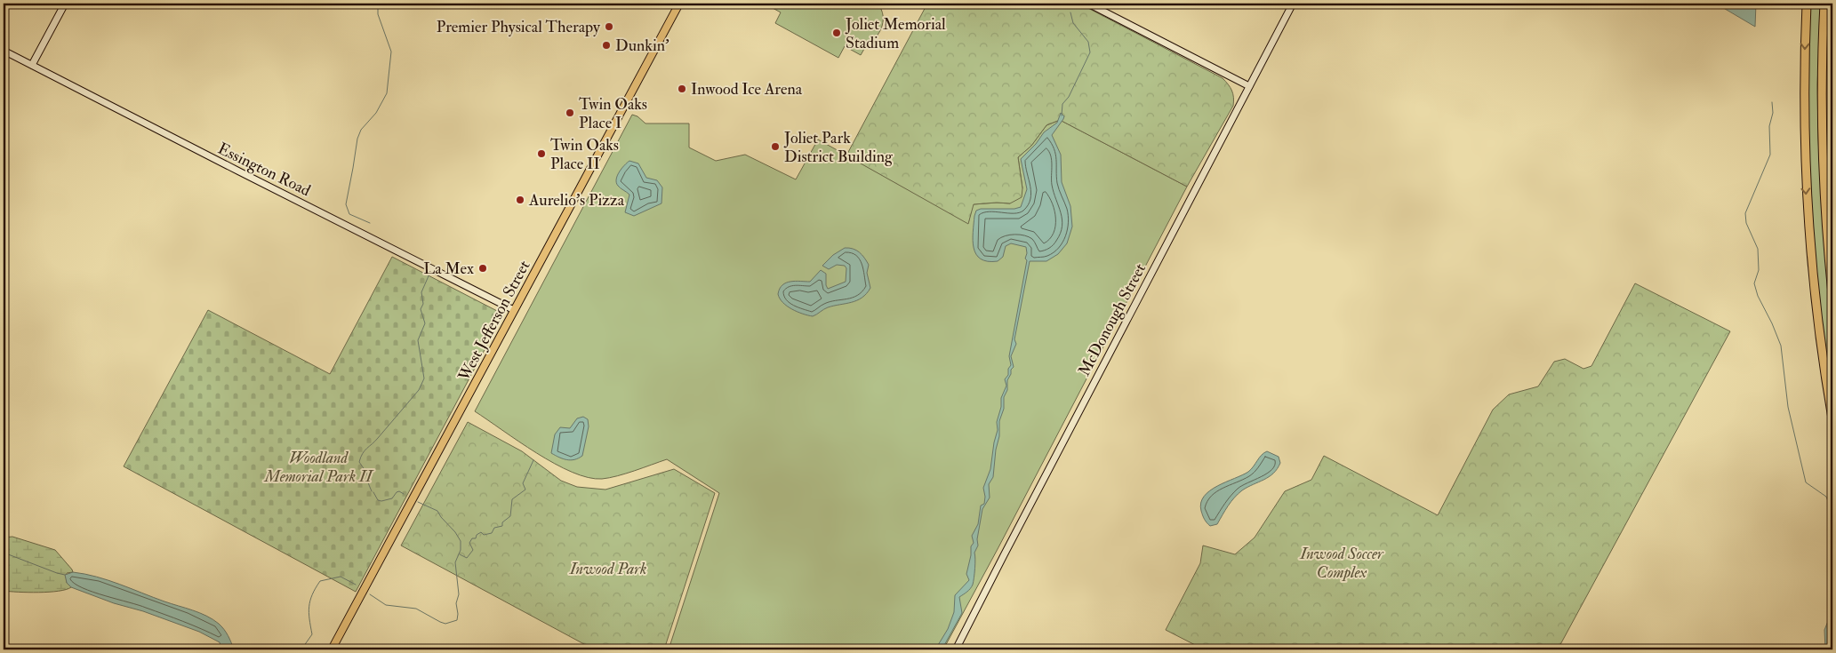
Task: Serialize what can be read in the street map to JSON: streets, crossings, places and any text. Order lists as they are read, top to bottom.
{
  "streets": {
    "main road": ["West Jefferson Street"],
    "street": ["Essington Road", "McDonough Street"]
  },
  "crossings": [
    ["Essington Road", "West Jefferson Street"]
  ],
  "parks": ["Woodland Memorial Park II", "Inwood Soccer Complex", "Inwood Park"],
  "places": [
    "Premier Physical Therapy",
    "Joliet Memorial Stadium",
    "Dunkin'",
    "Inwood Ice Arena",
    "Twin Oaks Place I",
    "Joliet Park District Building",
    "Twin Oaks Place II",
    "Aurelio's Pizza",
    "La Mex"
  ]
}
